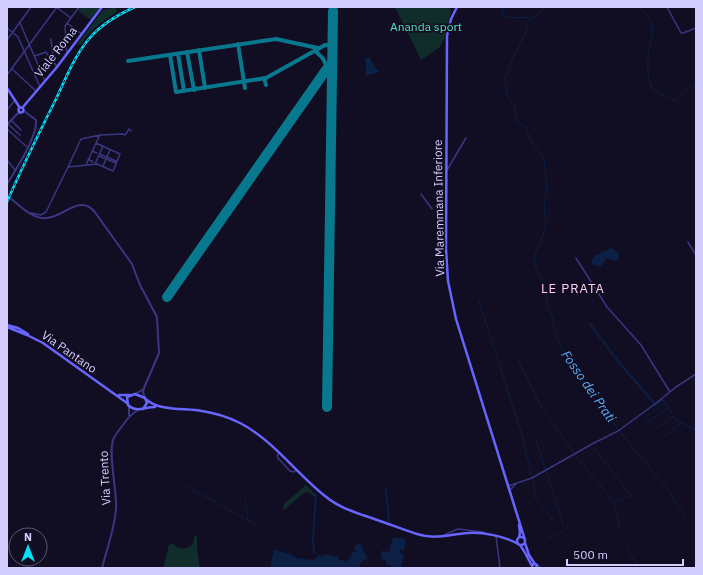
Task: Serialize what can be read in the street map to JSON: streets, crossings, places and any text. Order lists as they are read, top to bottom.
{
  "streets": {
    "main road": ["Viale Roma", "Via Maremmana Inferiore", "Via Pantano"],
    "street": ["Via Trento"]
  },
  "districts": ["LE PRATA"],
  "water": ["Fosso dei Prati"],
  "parks": ["Ananda sport"],
  "scale_bar": "500 m",
  "north": "top"
}
